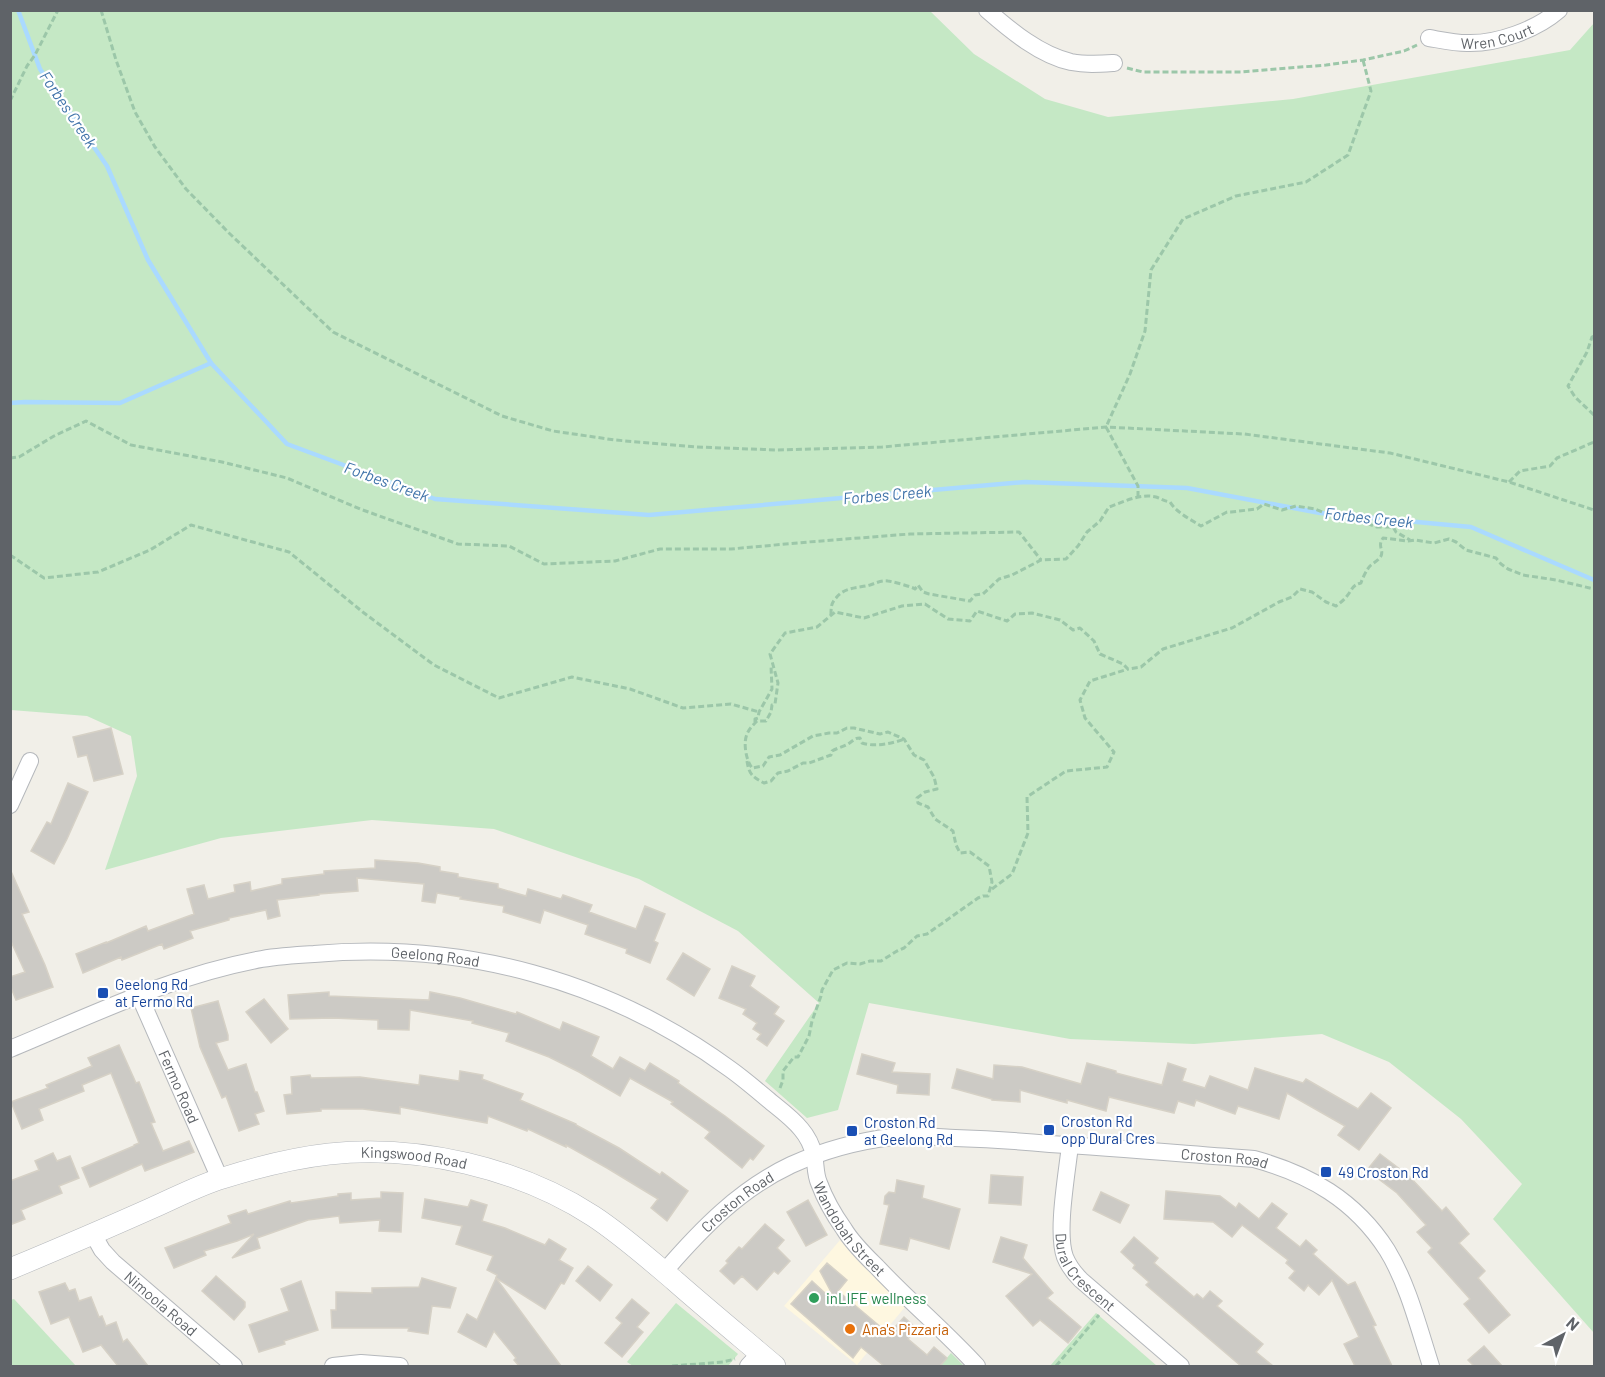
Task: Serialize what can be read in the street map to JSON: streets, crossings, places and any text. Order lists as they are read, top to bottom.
{
  "streets": {
    "street": [
      "Wren Court",
      "Geelong Road",
      "Fermo Road",
      "Kingswood Road",
      "Croston Road",
      "Wandobah Street",
      "Dural Crescent",
      "Nimoola Road"
    ]
  },
  "crossings": [
    ["Geelong Road", "Fermo Road"],
    ["Geelong Road", "Croston Road"],
    ["Geelong Road", "Wandobah Street"],
    ["Fermo Road", "Kingswood Road"],
    ["Kingswood Road", "Croston Road"],
    ["Kingswood Road", "Nimoola Road"],
    ["Croston Road", "Wandobah Street"],
    ["Croston Road", "Dural Crescent"]
  ],
  "water": ["Forbes Creek"],
  "places": {
    "transit": [
      "Geelong Rd at Fermo Rd",
      "Croston Rd opp Dural Cres",
      "Croston Rd at Geelong Rd",
      "49 Croston Rd"
    ],
    "other": ["inLIFE wellness", "Ana's Pizzaria"]
  },
  "north": "top right"
}
